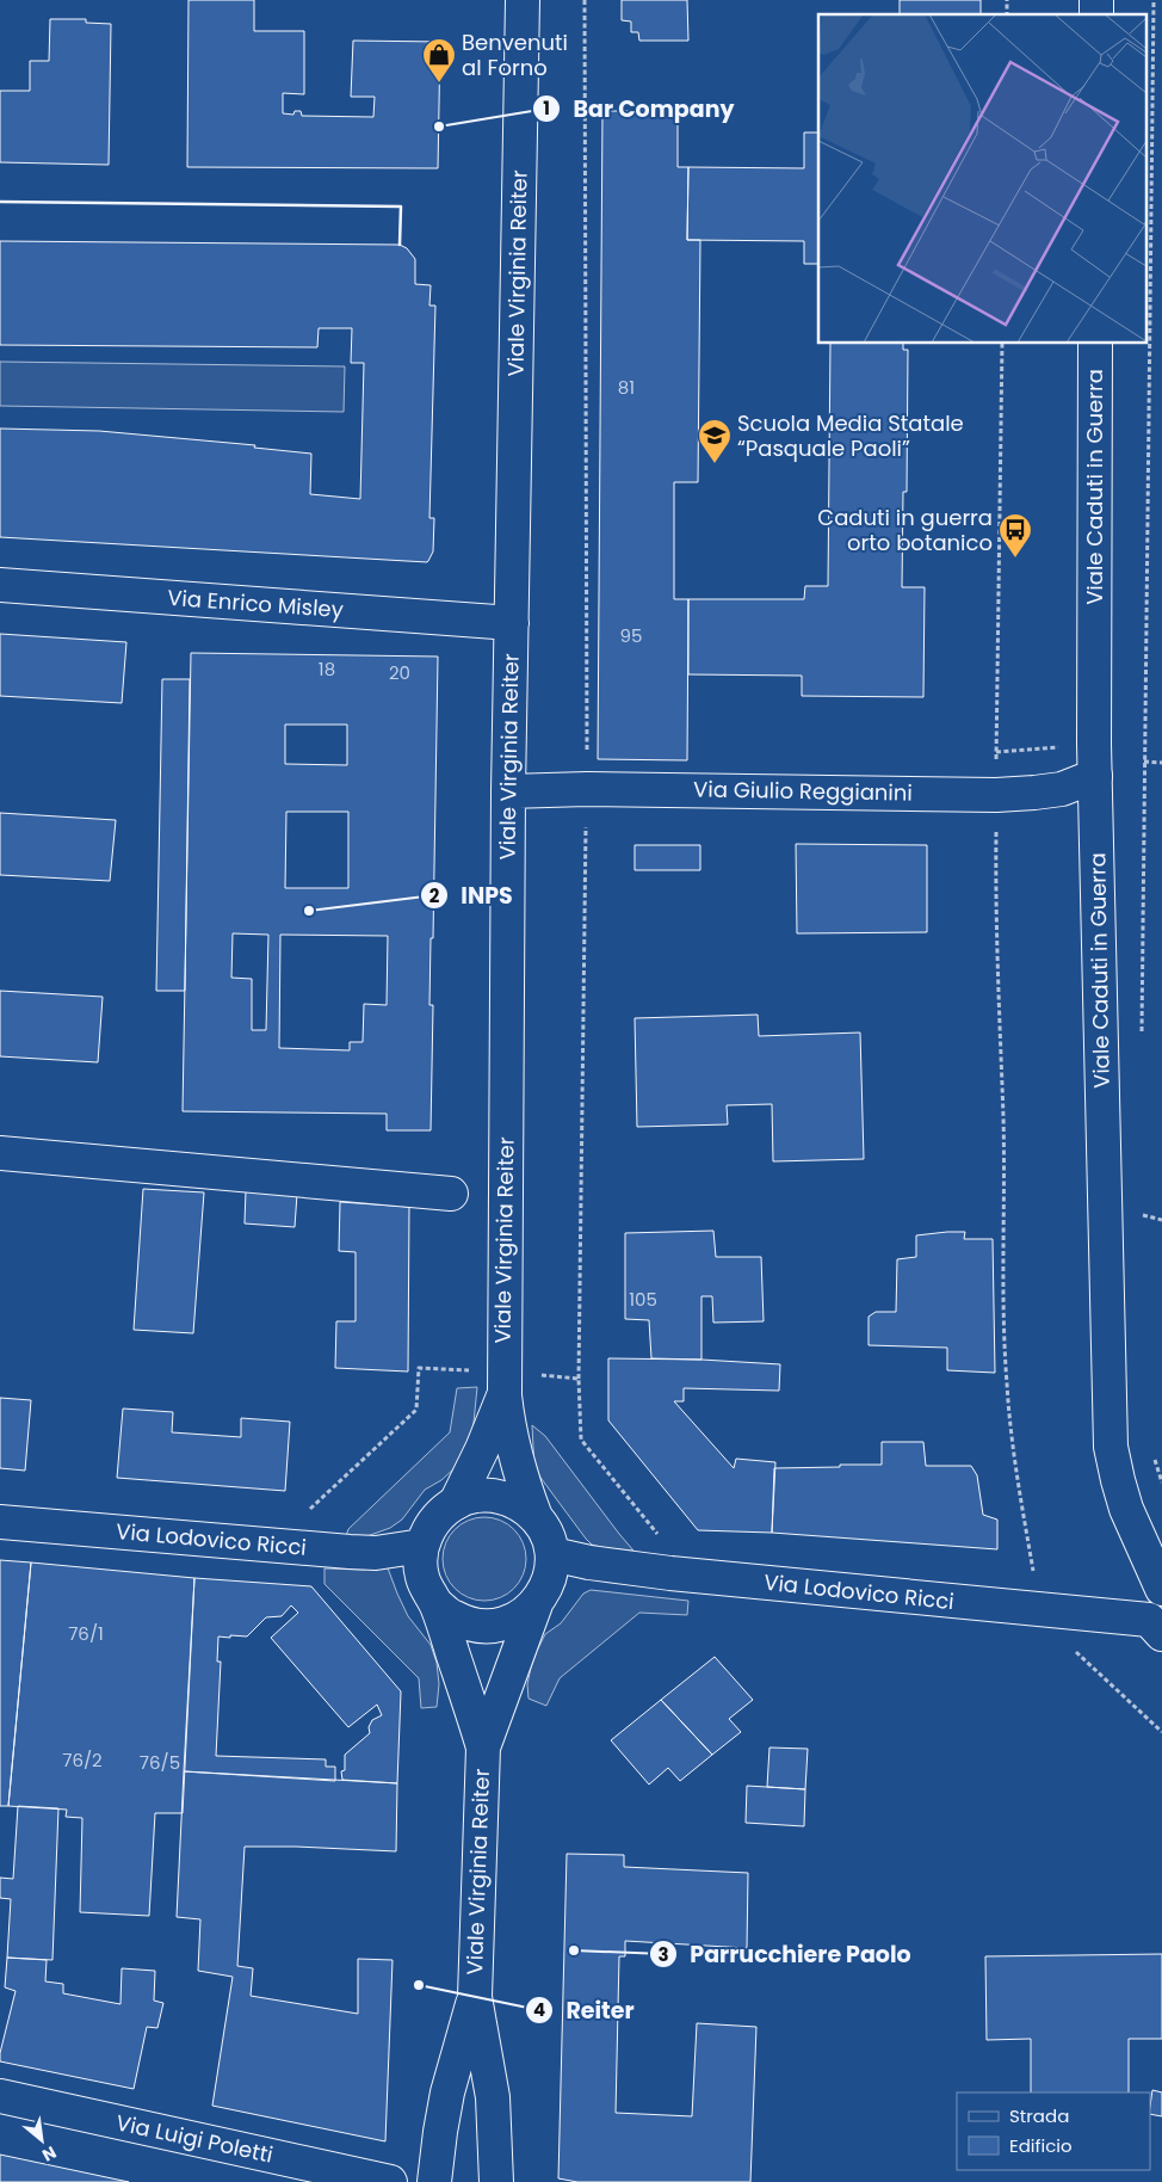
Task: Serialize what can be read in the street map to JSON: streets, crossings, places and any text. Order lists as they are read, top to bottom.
{
  "streets": {
    "street": [
      "Viale Virginia Reiter",
      "Viale Caduti in Guerra",
      "Via Enrico Misley",
      "Via Giulio Reggianini",
      "Via Lodovico Ricci",
      "Via Luigi Poletti"
    ]
  },
  "crossings": [
    ["Viale Virginia Reiter", "Via Enrico Misley"],
    ["Viale Virginia Reiter", "Via Giulio Reggianini"],
    ["Viale Virginia Reiter", "Via Lodovico Ricci"],
    ["Viale Caduti in Guerra", "Via Giulio Reggianini"]
  ],
  "places": {
    "shop": ["Benvenuti al Forno"],
    "other": [
      "Bar Company",
      "INPS",
      "Parrucchiere Paolo",
      "Reiter"
    ],
    "school or university": ["Scuola Media Statale “Pasquale Paoli”"],
    "bus stop": ["Caduti in guerra orto botanico"]
  },
  "house_numbers": [
    "81",
    "95",
    "18",
    "20",
    "105",
    "76/1",
    "76/2",
    "76/5"
  ],
  "legend": ["Strada", "Edificio"],
  "north": "bottom right"
}
